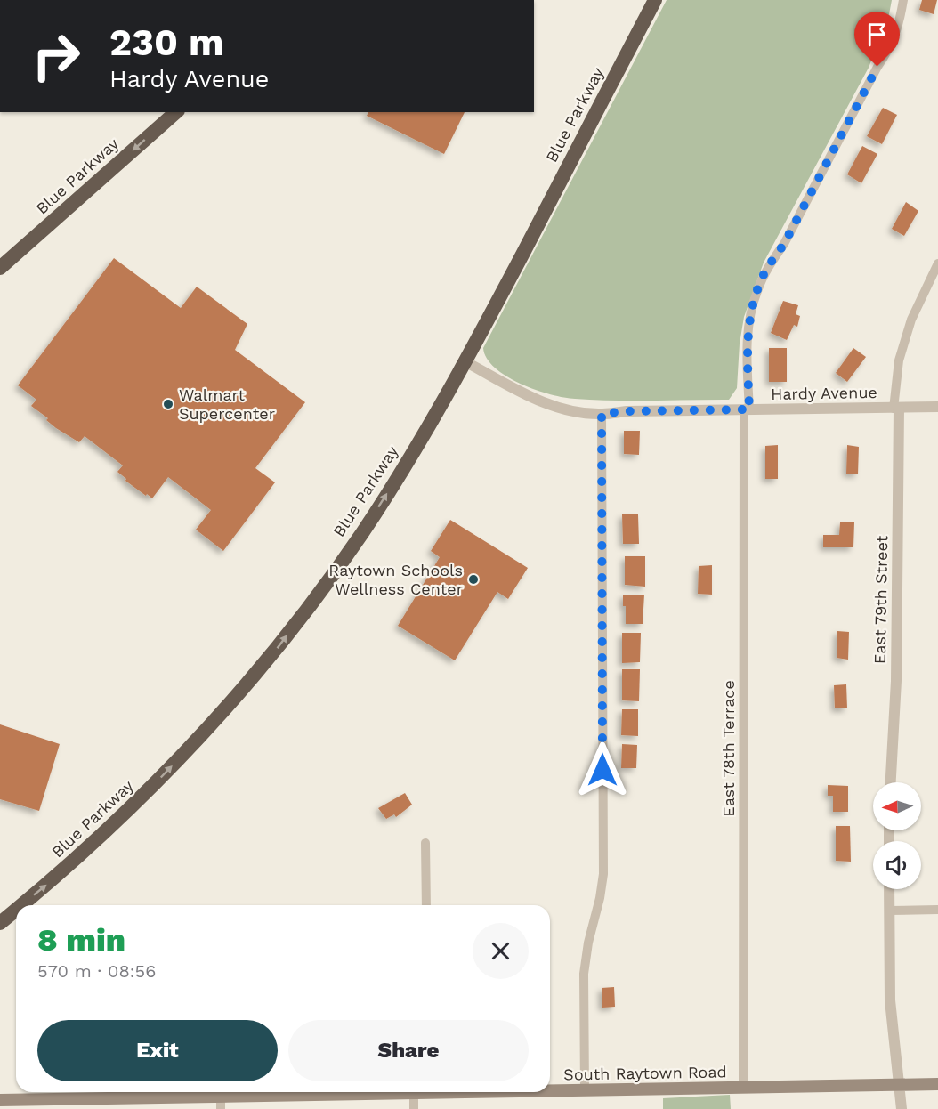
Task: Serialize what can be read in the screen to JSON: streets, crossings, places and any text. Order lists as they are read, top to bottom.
{
  "streets": {
    "highway": ["Blue Parkway"],
    "main road": ["South Raytown Road"],
    "street": ["Hardy Avenue", "East 79th Street", "East 78th Terrace"]
  },
  "crossings": [
    ["Blue Parkway", "Hardy Avenue"],
    ["Hardy Avenue", "East 79th Street"],
    ["Hardy Avenue", "East 78th Terrace"],
    ["East 78th Terrace", "South Raytown Road"]
  ],
  "places": ["Walmart Supercenter", "Raytown Schools Wellness Center"],
  "north": "left",
  "page": {
    "turn": ["230 m", "Hardy Avenue"],
    "heading": ["8 min", "570 m · 08:56"],
    "buttons": ["Exit", "Share"]
  }
}
